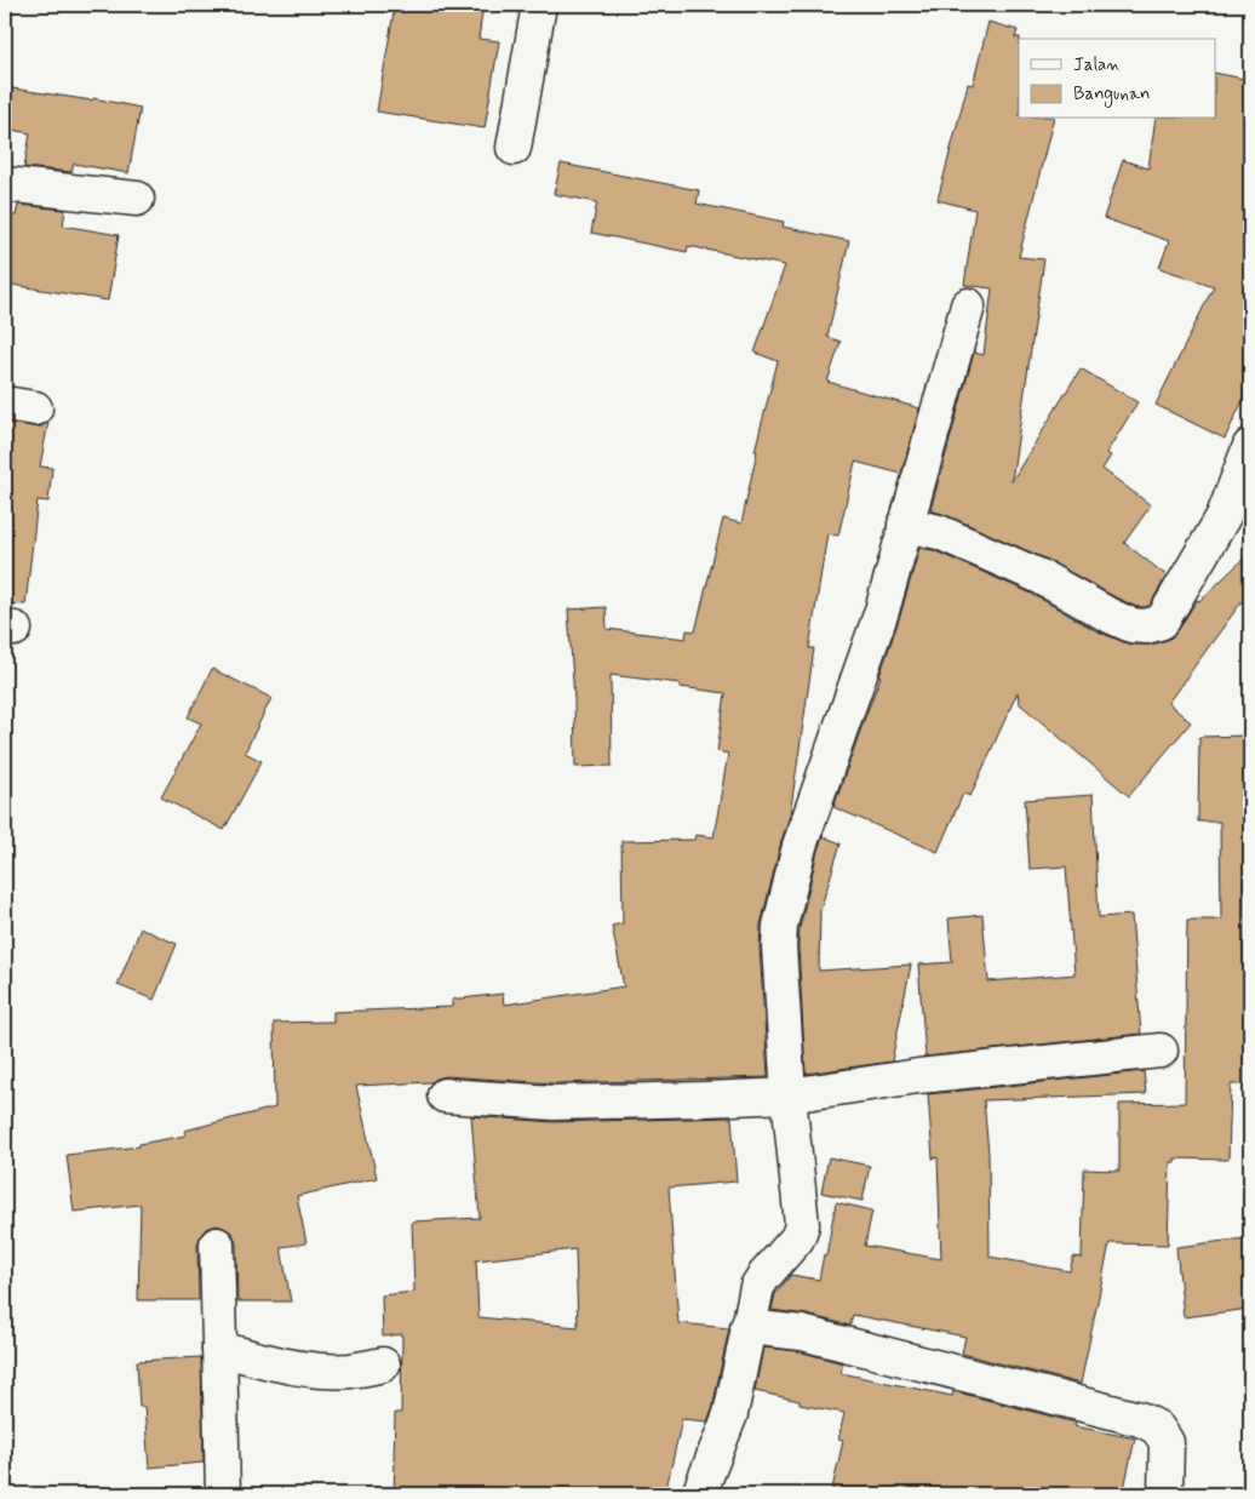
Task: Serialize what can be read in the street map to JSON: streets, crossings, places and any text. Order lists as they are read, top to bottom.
{
  "legend": ["Jalan", "Bangunan"]
}
